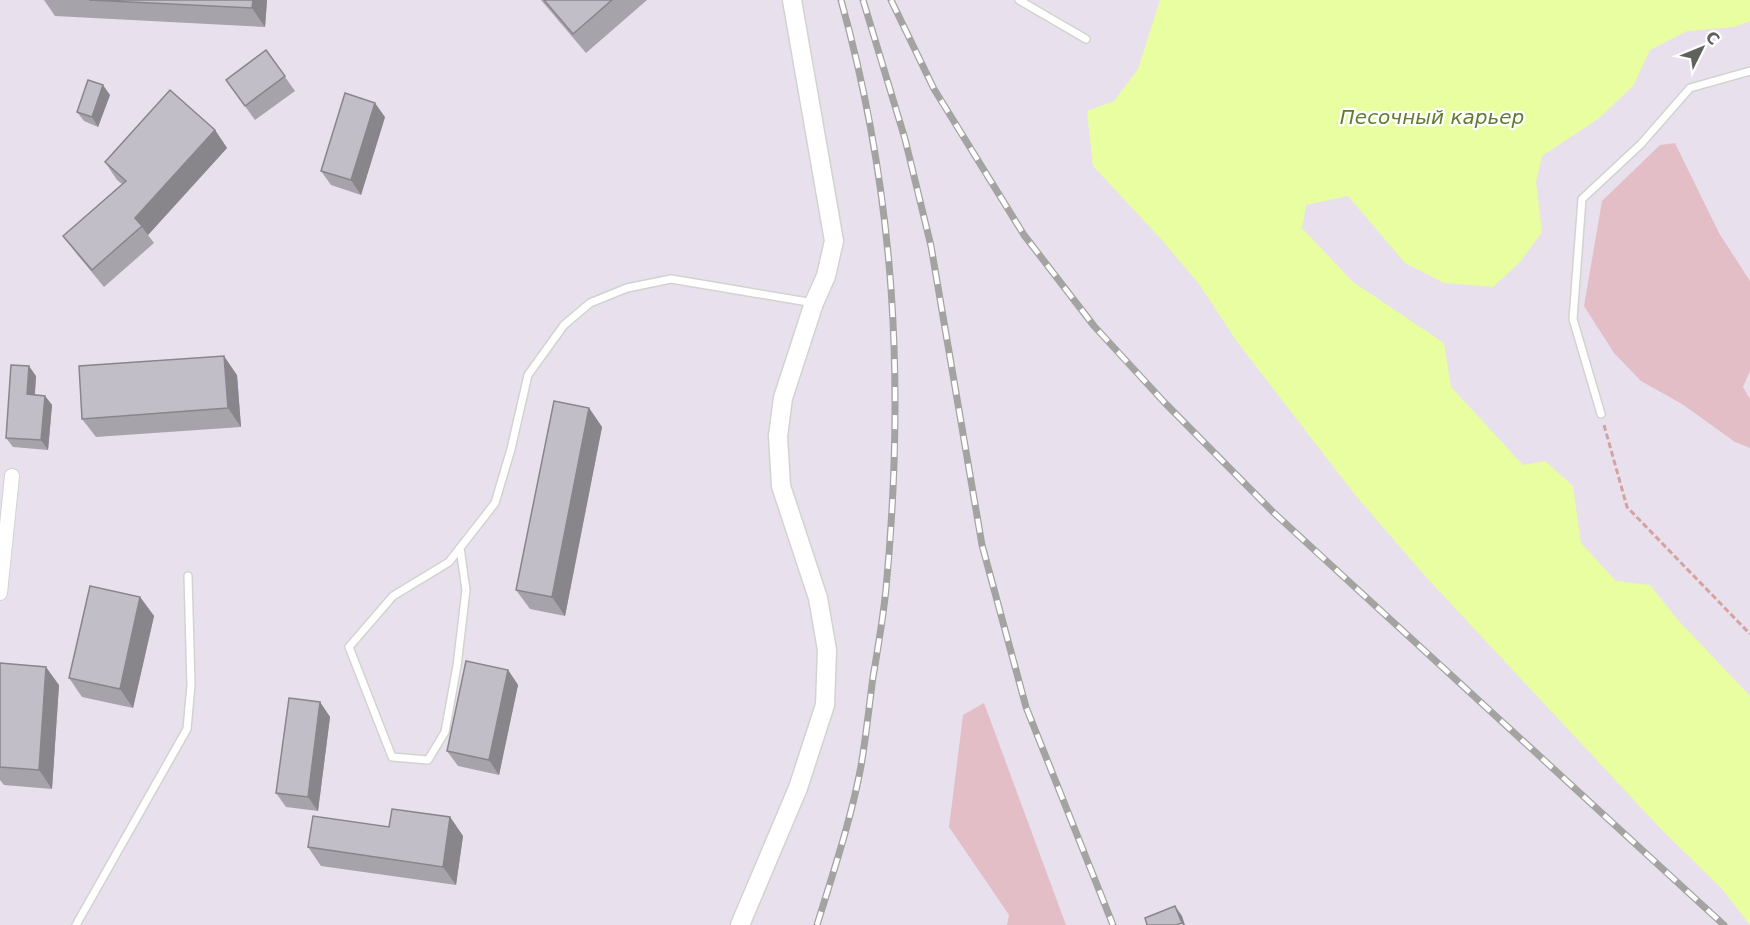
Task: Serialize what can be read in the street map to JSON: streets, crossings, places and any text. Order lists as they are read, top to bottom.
{
  "water": ["Песочный карьер"],
  "north": "top right"
}
